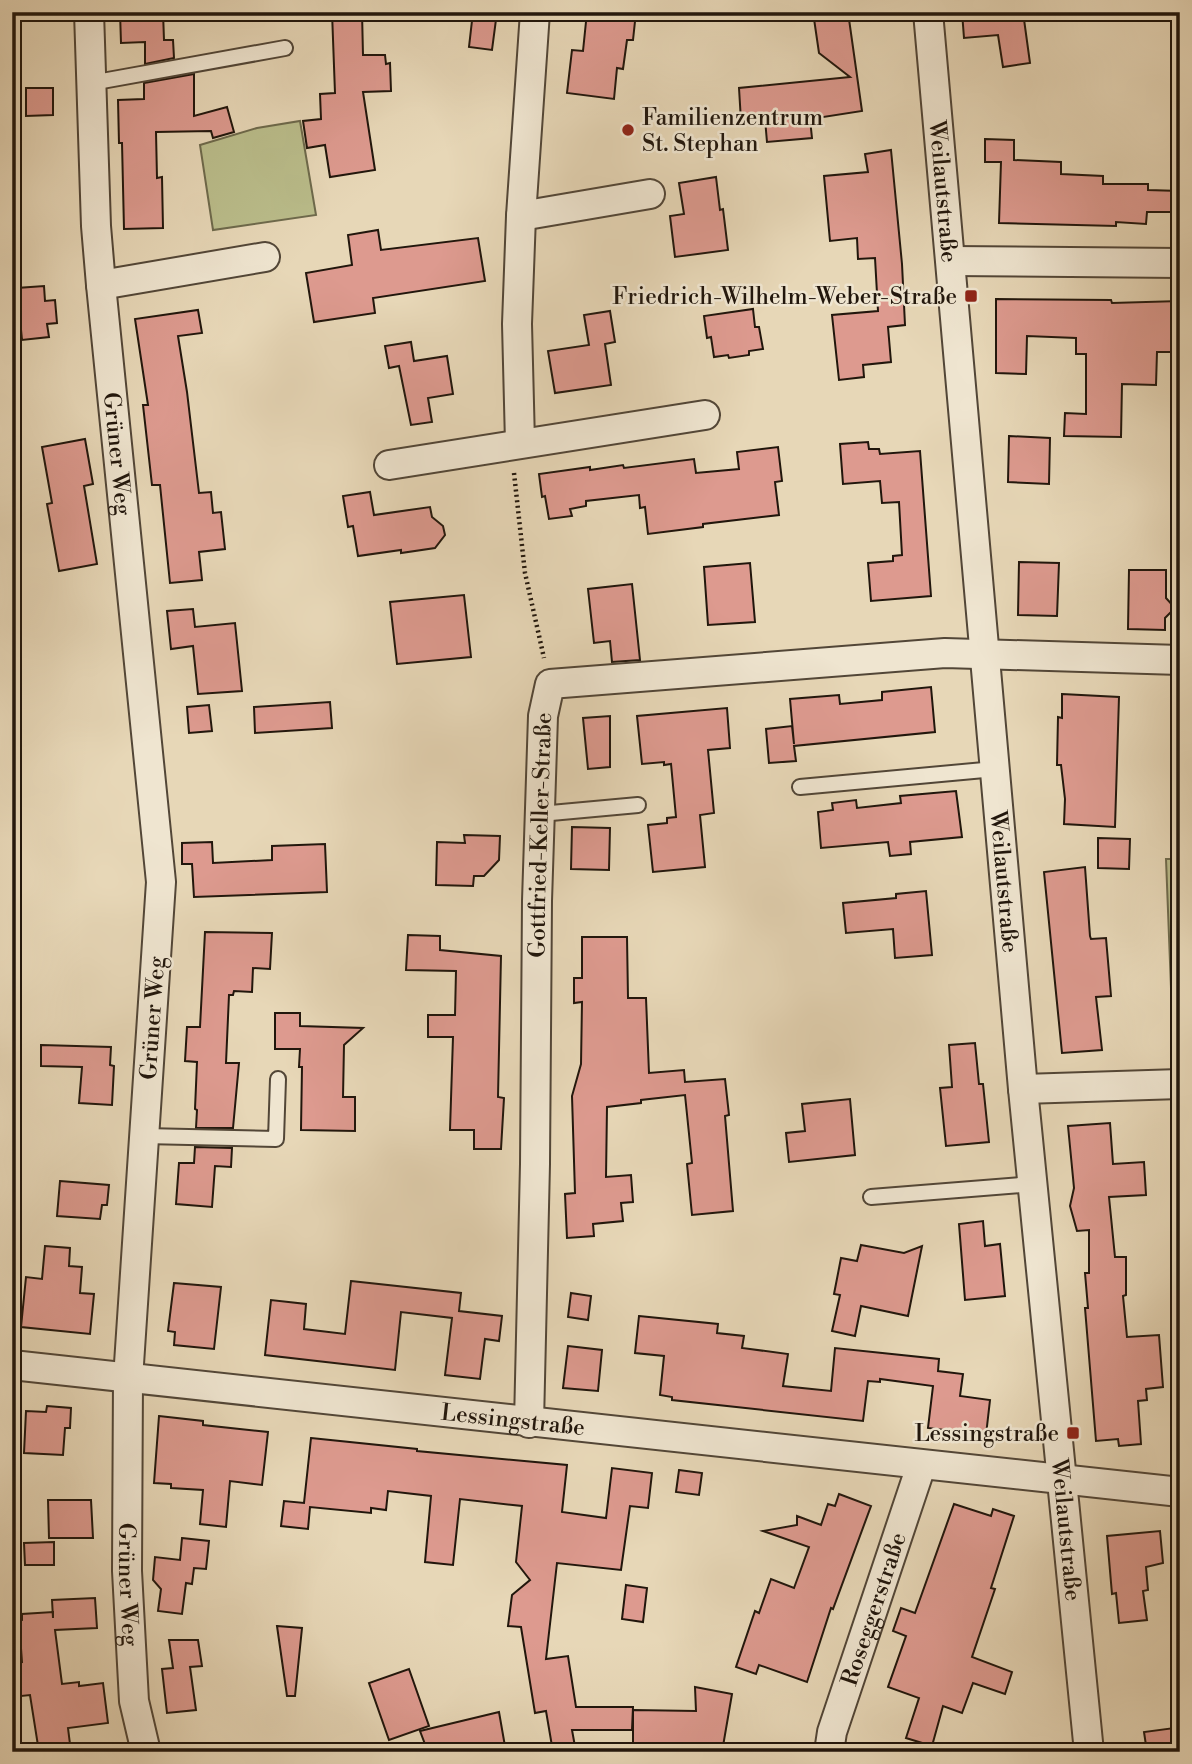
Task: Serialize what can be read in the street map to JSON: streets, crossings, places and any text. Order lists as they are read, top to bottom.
{
  "streets": {
    "street": [
      "Weilautstraße",
      "Grüner Weg",
      "Gottfried-Keller-Straße",
      "Lessingstraße",
      "Roseggerstraße"
    ]
  },
  "crossings": [
    ["Weilautstraße", "Gottfried-Keller-Straße"],
    ["Weilautstraße", "Lessingstraße"],
    ["Grüner Weg", "Lessingstraße"],
    ["Gottfried-Keller-Straße", "Lessingstraße"],
    ["Lessingstraße", "Roseggerstraße"]
  ],
  "places": {
    "other": ["Familienzentrum St. Stephan"],
    "transit": ["Friedrich-Wilhelm-Weber-Straße", "Lessingstraße"]
  }
}
